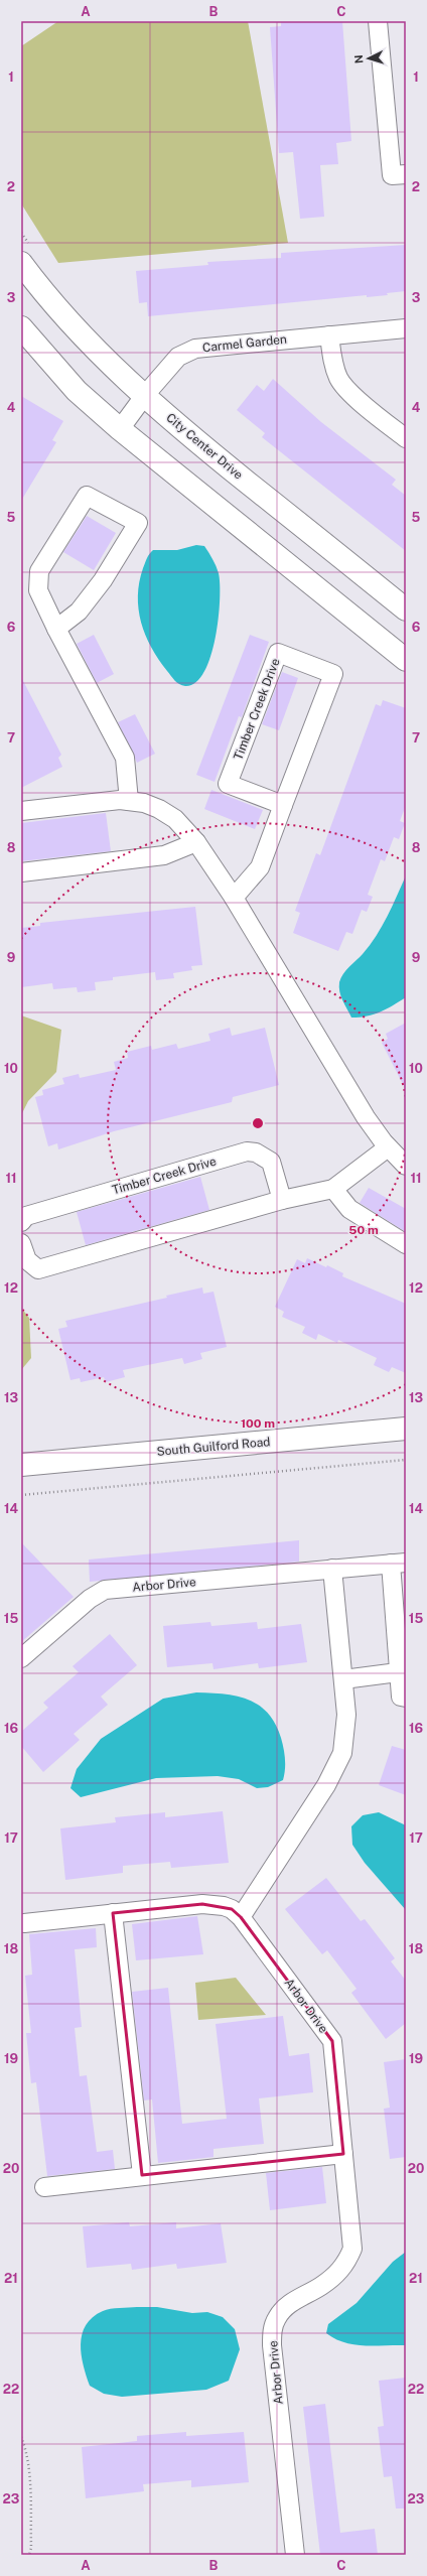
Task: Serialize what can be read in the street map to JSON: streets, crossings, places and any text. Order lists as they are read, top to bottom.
{
  "streets": {
    "street": [
      "Carmel Garden",
      "City Center Drive",
      "Timber Creek Drive",
      "South Guilford Road",
      "Arbor Drive"
    ]
  },
  "crossings": [
    ["Carmel Garden", "City Center Drive"]
  ],
  "north": "left",
  "grid": {
    "columns": ["A", "B", "C"],
    "rows": [
      "1",
      "2",
      "3",
      "4",
      "5",
      "6",
      "7",
      "8",
      "9",
      "10",
      "11",
      "12",
      "13",
      "14",
      "15",
      "16",
      "17",
      "18",
      "19",
      "20",
      "21",
      "22",
      "23"
    ]
  },
  "rings": ["50 m", "100 m"]
}
